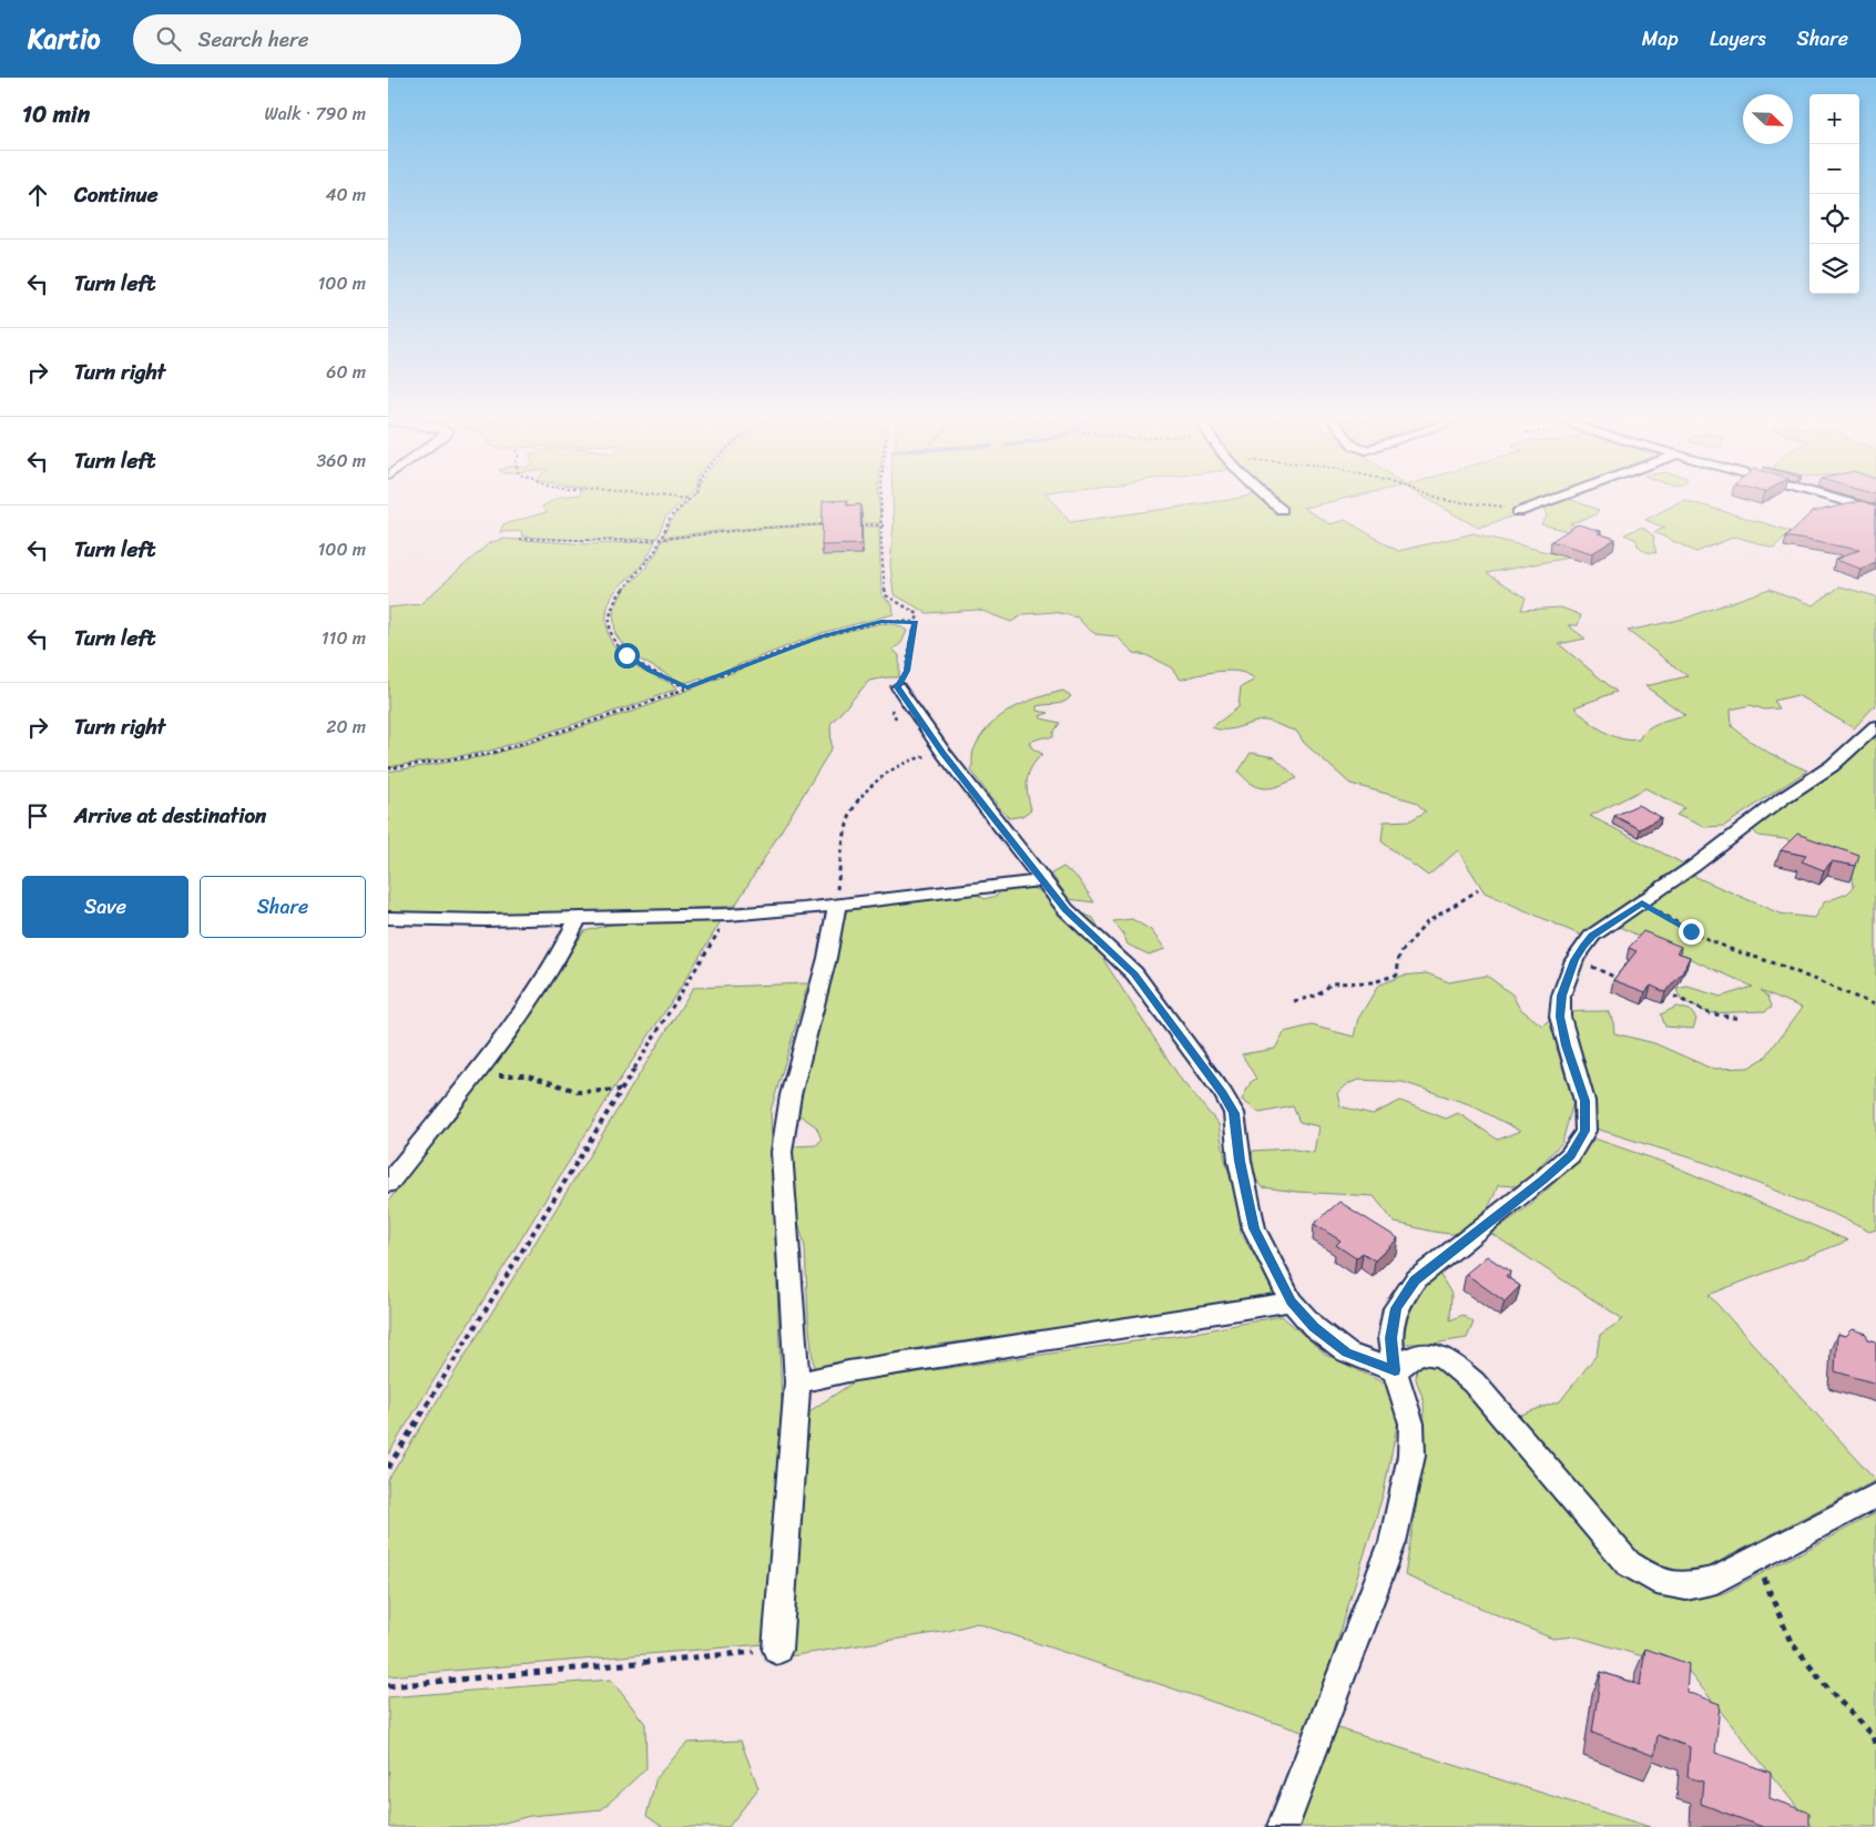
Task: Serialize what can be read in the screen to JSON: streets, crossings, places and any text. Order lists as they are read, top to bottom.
{
  "north": "bottom right",
  "page": {
    "header": "Kartio",
    "search": "Search here",
    "nav": ["Map", "Layers", "Share"],
    "heading": ["10 min", "Walk · 790 m"],
    "map_buttons": ["+", "−"],
    "list": [
      ["Continue", "40 m"],
      ["Turn left", "100 m"],
      ["Turn right", "60 m"],
      ["Turn left", "360 m"],
      ["Turn left", "100 m"],
      ["Turn left", "110 m"],
      ["Turn right", "20 m"],
      "Arrive at destination"
    ],
    "buttons": ["Save", "Share"]
  }
}
